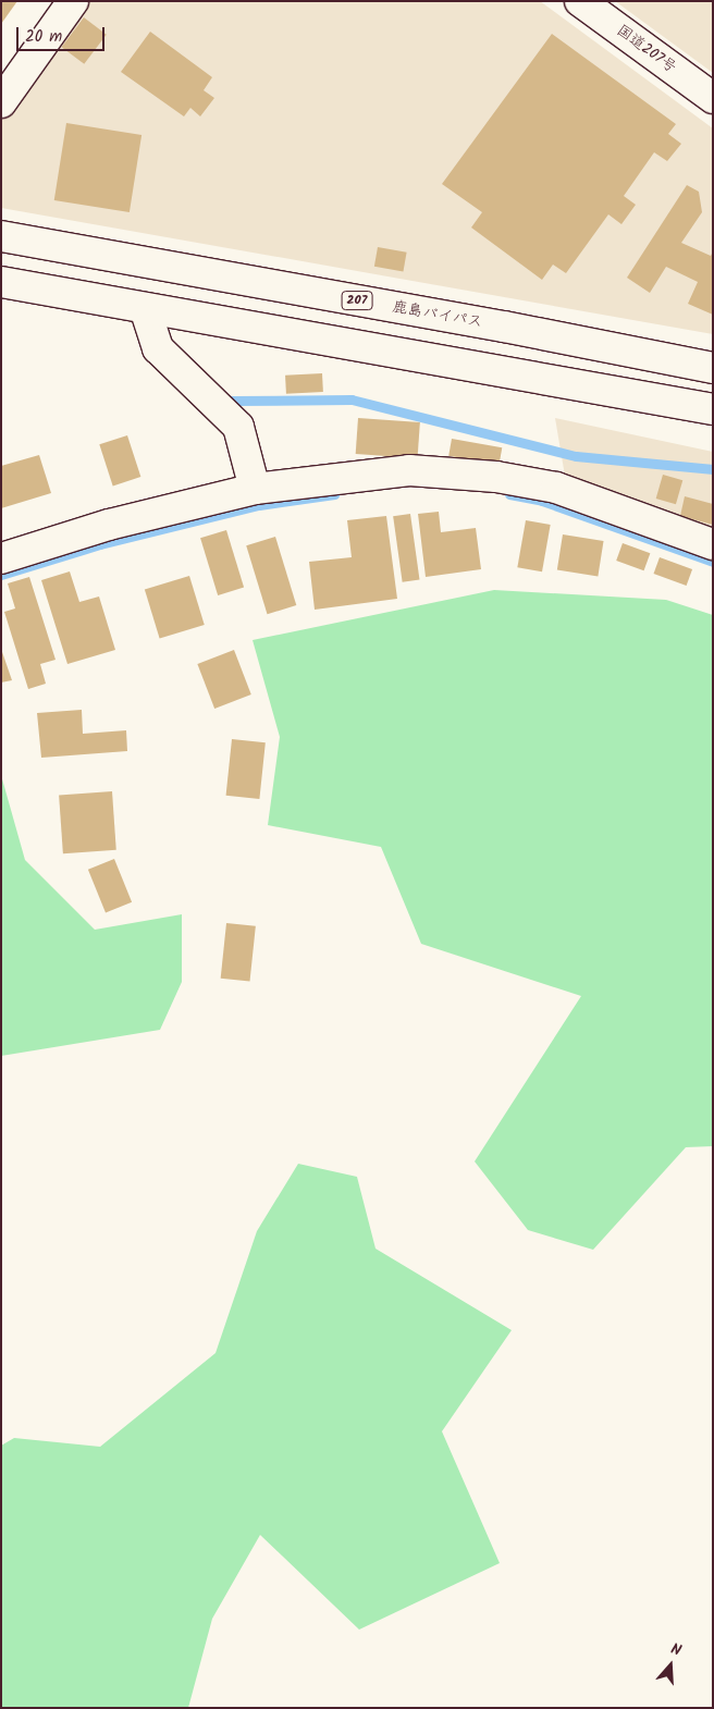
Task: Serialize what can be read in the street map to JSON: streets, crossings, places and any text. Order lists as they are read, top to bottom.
{
  "streets": {
    "main road": ["国道207号", "207", "鹿島バイパス"]
  },
  "scale_bar": "20 m",
  "north": "top"
}
